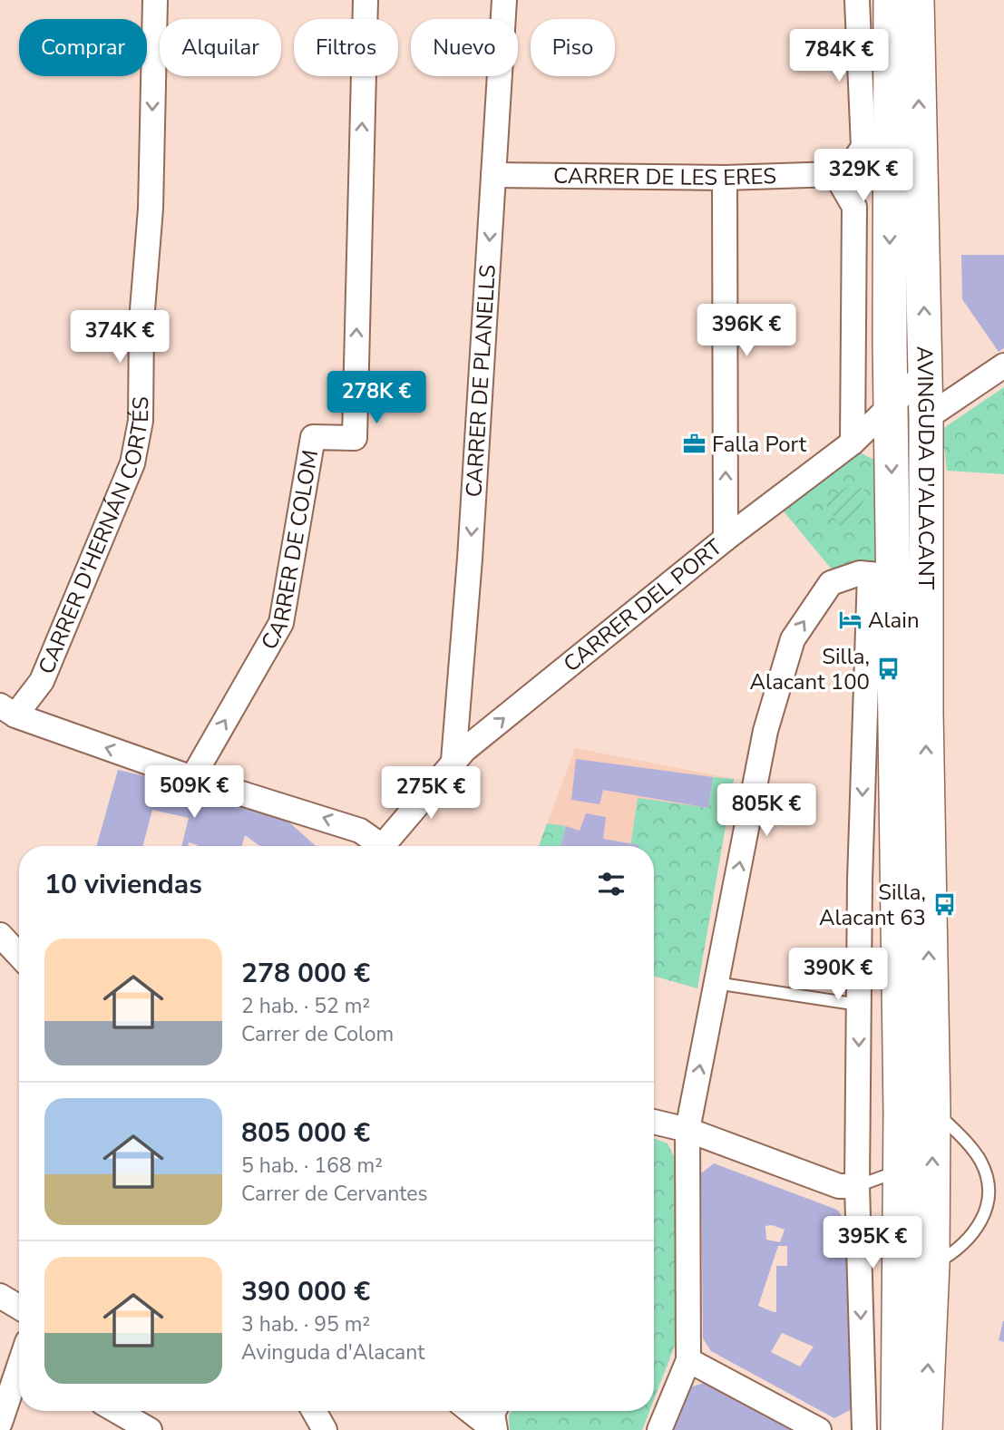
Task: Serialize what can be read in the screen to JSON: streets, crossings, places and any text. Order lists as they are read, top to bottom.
{
  "streets": {
    "main road": ["AVINGUDA D'ALACANT"],
    "street": [
      "CARRER DE LES ERES",
      "CARRER DE PLANELLS",
      "CARRER D'HERNÁN CORTÉS",
      "CARRER DE COLOM",
      "CARRER DEL PORT"
    ]
  },
  "crossings": [
    ["CARRER DE LES ERES", "CARRER DE PLANELLS"],
    ["CARRER DE PLANELLS", "CARRER DEL PORT"],
    ["AVINGUDA D'ALACANT", "CARRER DEL PORT"]
  ],
  "one_way": [
    "CARRER DE PLANELLS",
    "CARRER D'HERNÁN CORTÉS",
    "CARRER DE COLOM",
    "CARRER DEL PORT"
  ],
  "places": {
    "office": ["Falla Port"],
    "hotel": ["Alain"],
    "bus stop": ["Silla, Alacant 100", "Silla, Alacant 63"]
  },
  "page": {
    "chip": [
      "Comprar",
      "Alquilar",
      "Filtros",
      "Nuevo",
      "Piso"
    ],
    "price": [
      "784K €",
      "329K €",
      "396K €",
      "374K €",
      "278K €",
      "509K €",
      "275K €",
      "805K €",
      "390K €",
      "395K €"
    ],
    "heading": "10 viviendas",
    "list": [
      {
        "name": "278 000 €",
        "note": "2 hab. · 52 m² · Carrer de Colom"
      },
      {
        "name": "805 000 €",
        "note": "5 hab. · 168 m² · Carrer de Cervantes"
      },
      {
        "name": "390 000 €",
        "note": "3 hab. · 95 m² · Avinguda d'Alacant"
      }
    ]
  }
}
